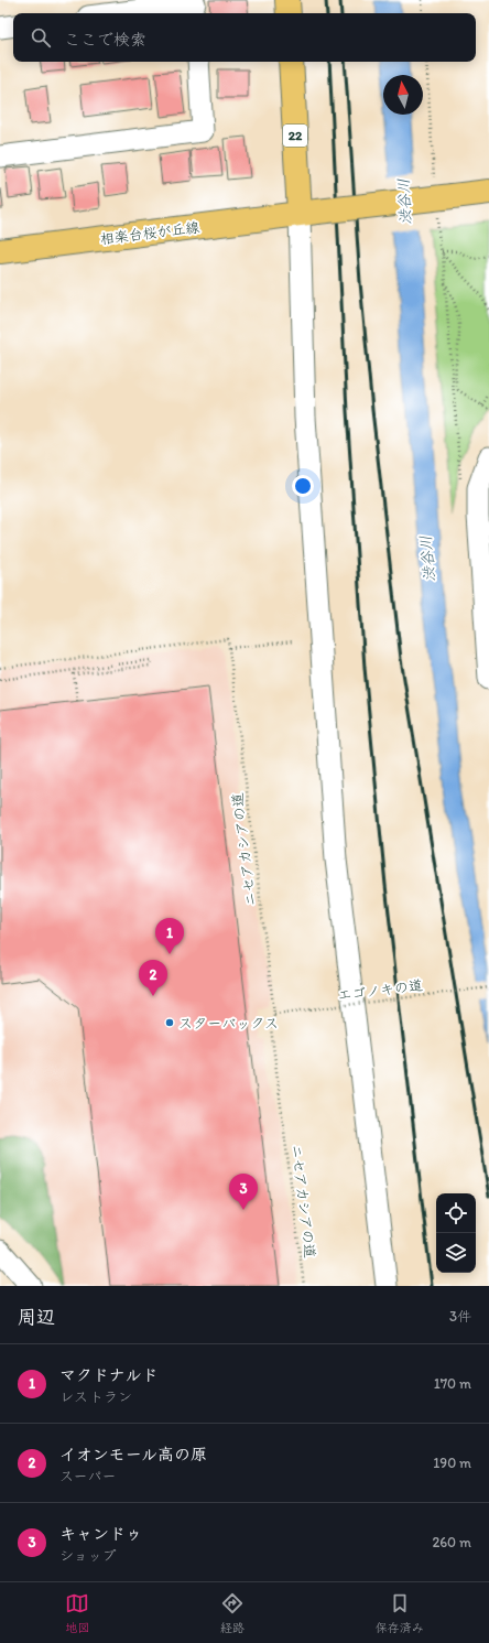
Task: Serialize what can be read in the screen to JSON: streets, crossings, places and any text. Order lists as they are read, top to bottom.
{
  "streets": {
    "main road": ["22", "相楽台桜が丘線"],
    "path": ["ニセアカシアの道", "エゴノキの道"]
  },
  "crossings": [
    ["22", "相楽台桜が丘線"],
    ["ニセアカシアの道", "エゴノキの道"]
  ],
  "water": ["渋谷川"],
  "places": ["スターバックス"],
  "north": "top",
  "page": {
    "search": "ここで検索",
    "pins": ["1", "2", "3"],
    "heading": ["周辺", "3件"],
    "list": [
      {
        "mark": "1",
        "name": "マクドナルド",
        "note": "レストラン",
        "value": "170 m"
      },
      {
        "mark": "2",
        "name": "イオンモール高の原",
        "note": "スーパー",
        "value": "190 m"
      },
      {
        "mark": "3",
        "name": "キャンドゥ",
        "note": "ショップ",
        "value": "260 m"
      }
    ],
    "nav": ["地図", "経路", "保存済み"]
  }
}
